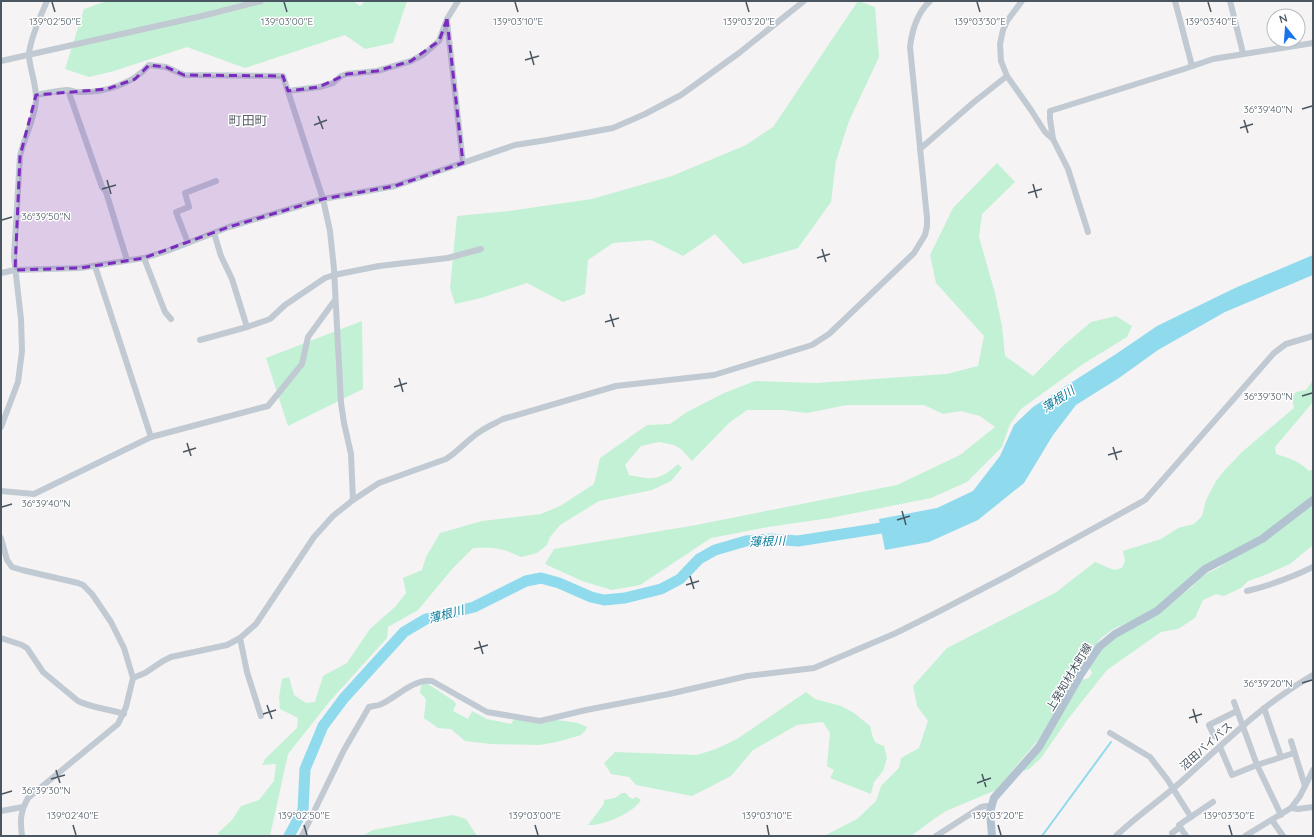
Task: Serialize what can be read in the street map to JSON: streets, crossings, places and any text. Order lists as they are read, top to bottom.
{
  "streets": {
    "main road": ["上発知材木町線"],
    "street": ["沼田バイパス"]
  },
  "districts": ["町田町"],
  "water": ["薄根川"],
  "north": "top",
  "coordinates": [
    "139°02'50\"E",
    "139°03'00\"E",
    "139°03'10\"E",
    "139°03'20\"E",
    "139°03'30\"E",
    "139°03'40\"E",
    "36°39'40\"N",
    "36°39'50\"N",
    "36°39'30\"N",
    "36°39'20\"N",
    "139°02'40\"E"
  ]
}
